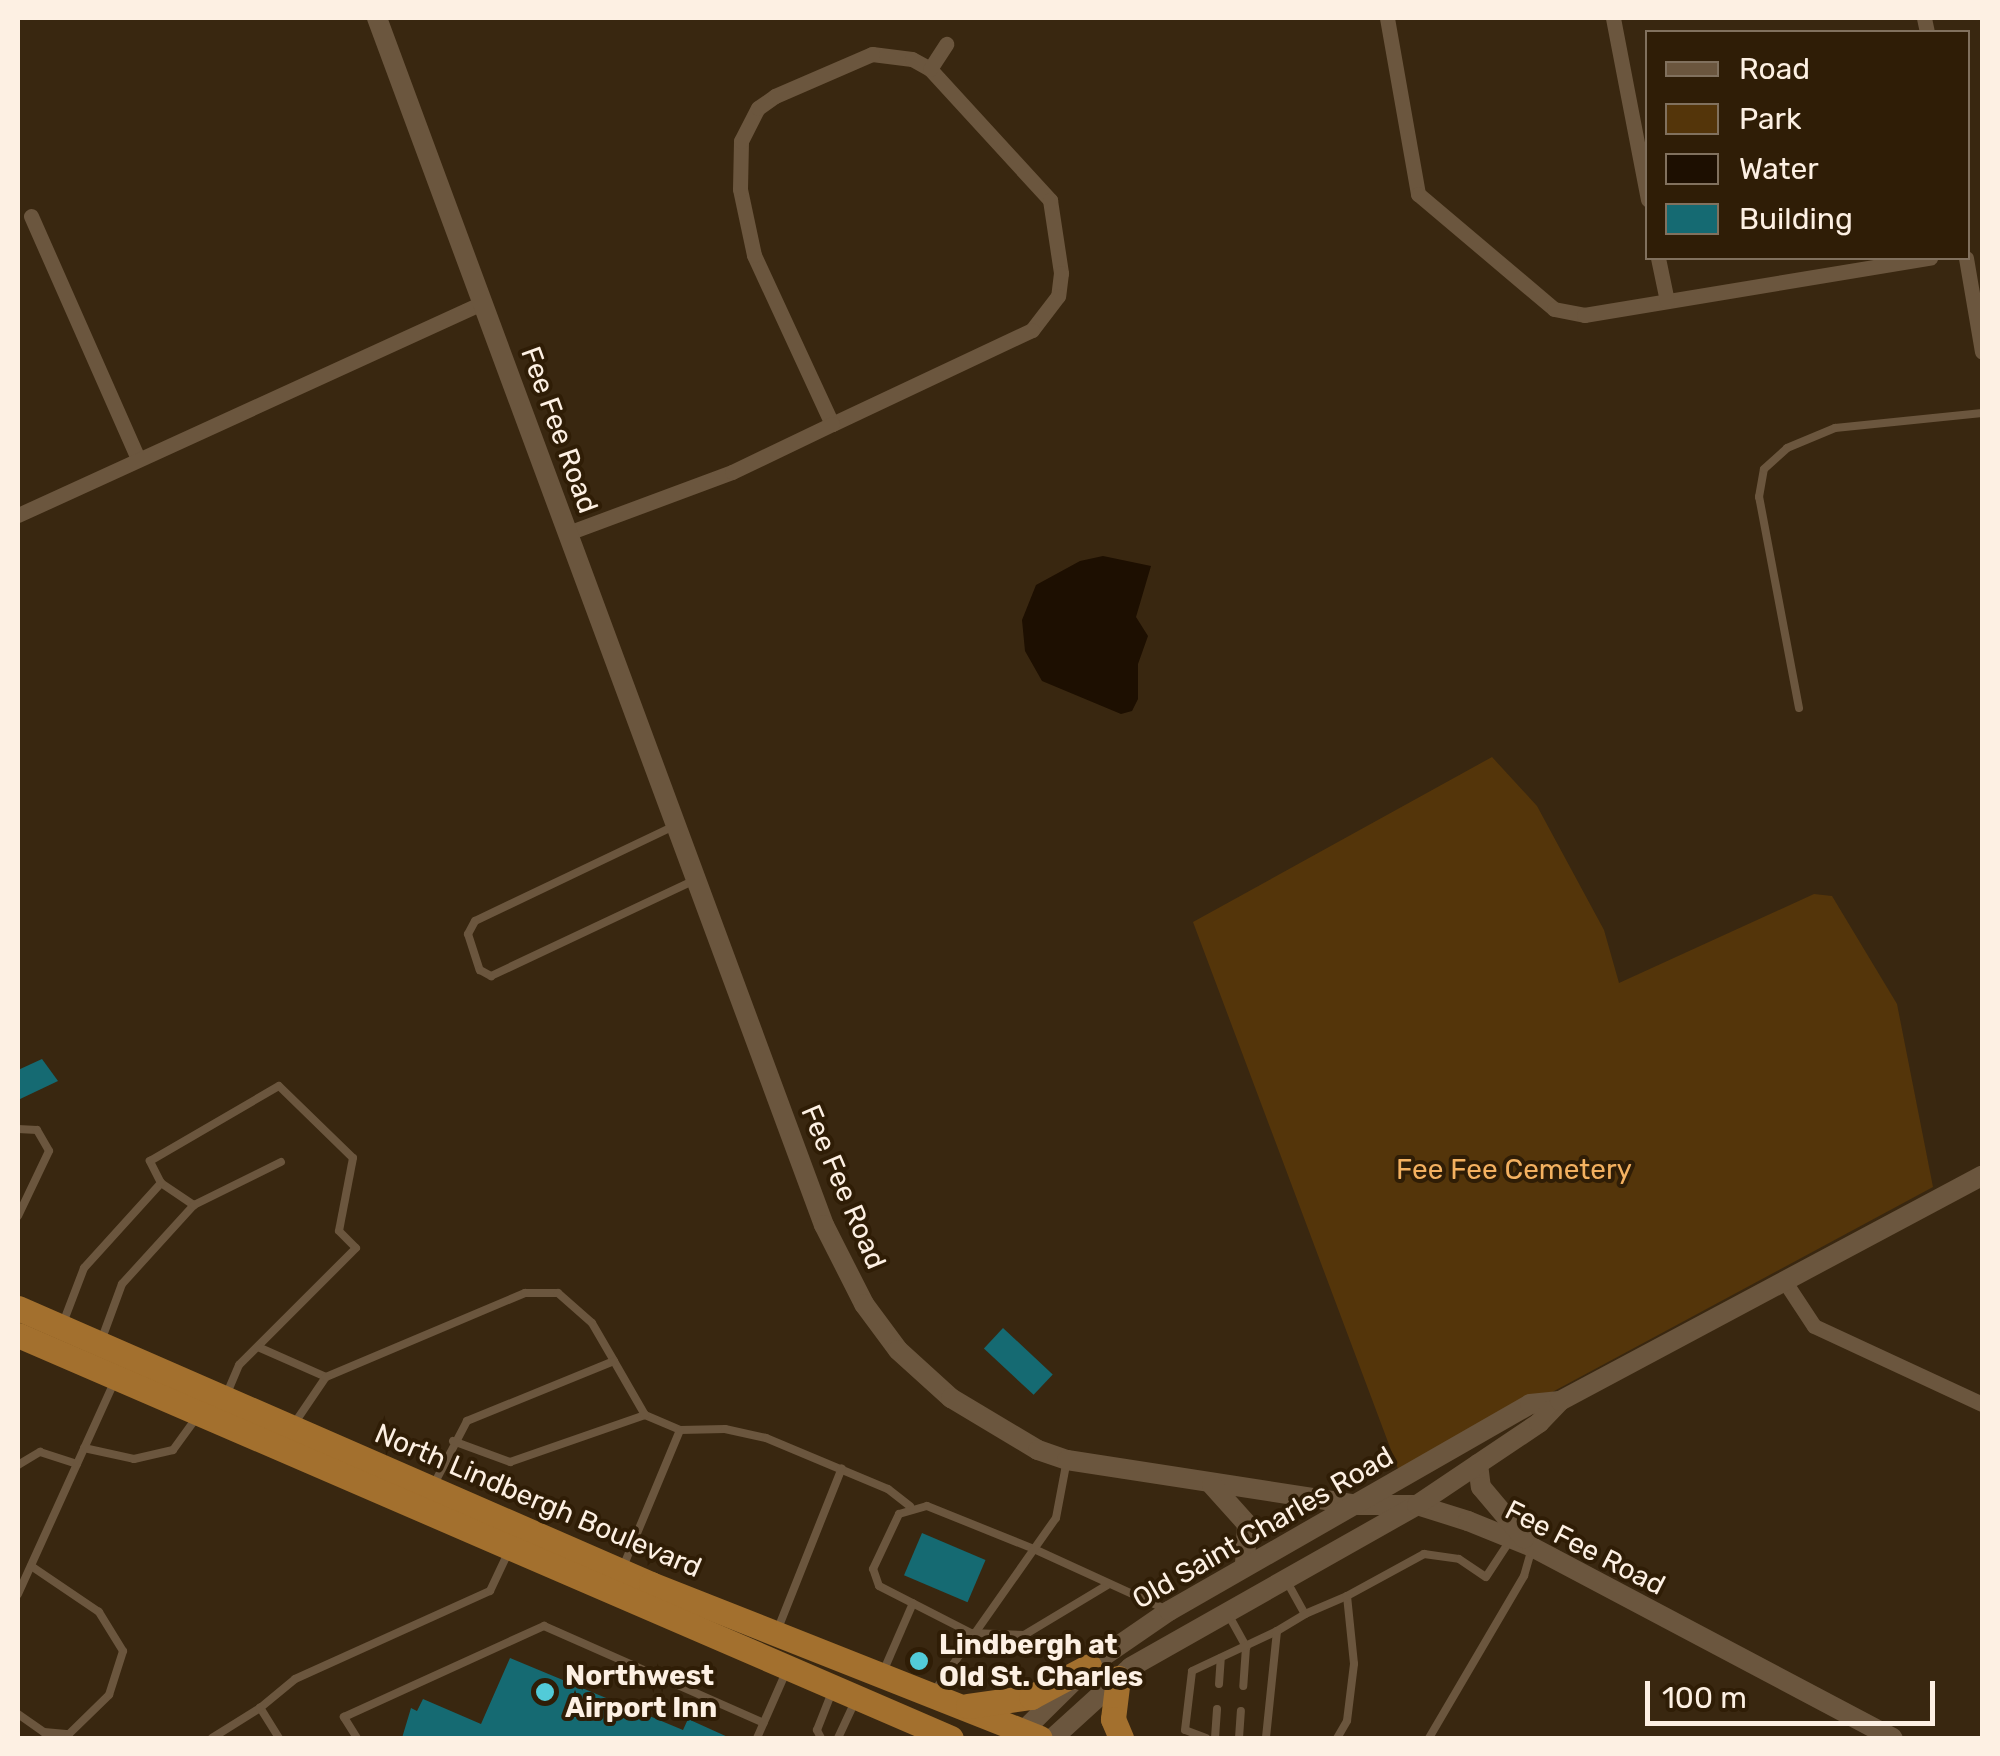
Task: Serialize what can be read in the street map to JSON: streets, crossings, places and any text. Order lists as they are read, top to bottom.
{
  "streets": {
    "highway": ["North Lindbergh Boulevard"],
    "street": ["Fee Fee Road", "Old Saint Charles Road"]
  },
  "crossings": [
    ["Fee Fee Road", "Old Saint Charles Road"],
    ["North Lindbergh Boulevard", "Old Saint Charles Road"]
  ],
  "parks": ["Fee Fee Cemetery"],
  "places": ["Lindbergh at Old St. Charles", "Northwest Airport Inn"],
  "legend": [
    "Road",
    "Park",
    "Water",
    "Building"
  ],
  "scale_bar": "100 m"
}
